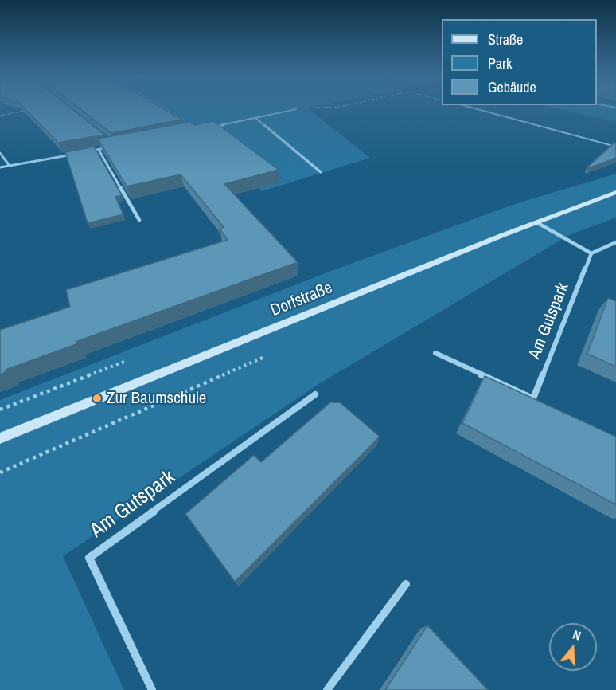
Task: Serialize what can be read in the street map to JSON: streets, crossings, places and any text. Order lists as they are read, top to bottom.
{
  "streets": {
    "main road": ["Dorfstraße"],
    "street": ["Am Gutspark"]
  },
  "places": ["Zur Baumschule"],
  "legend": ["Straße", "Park", "Gebäude"],
  "north": "top"
}
